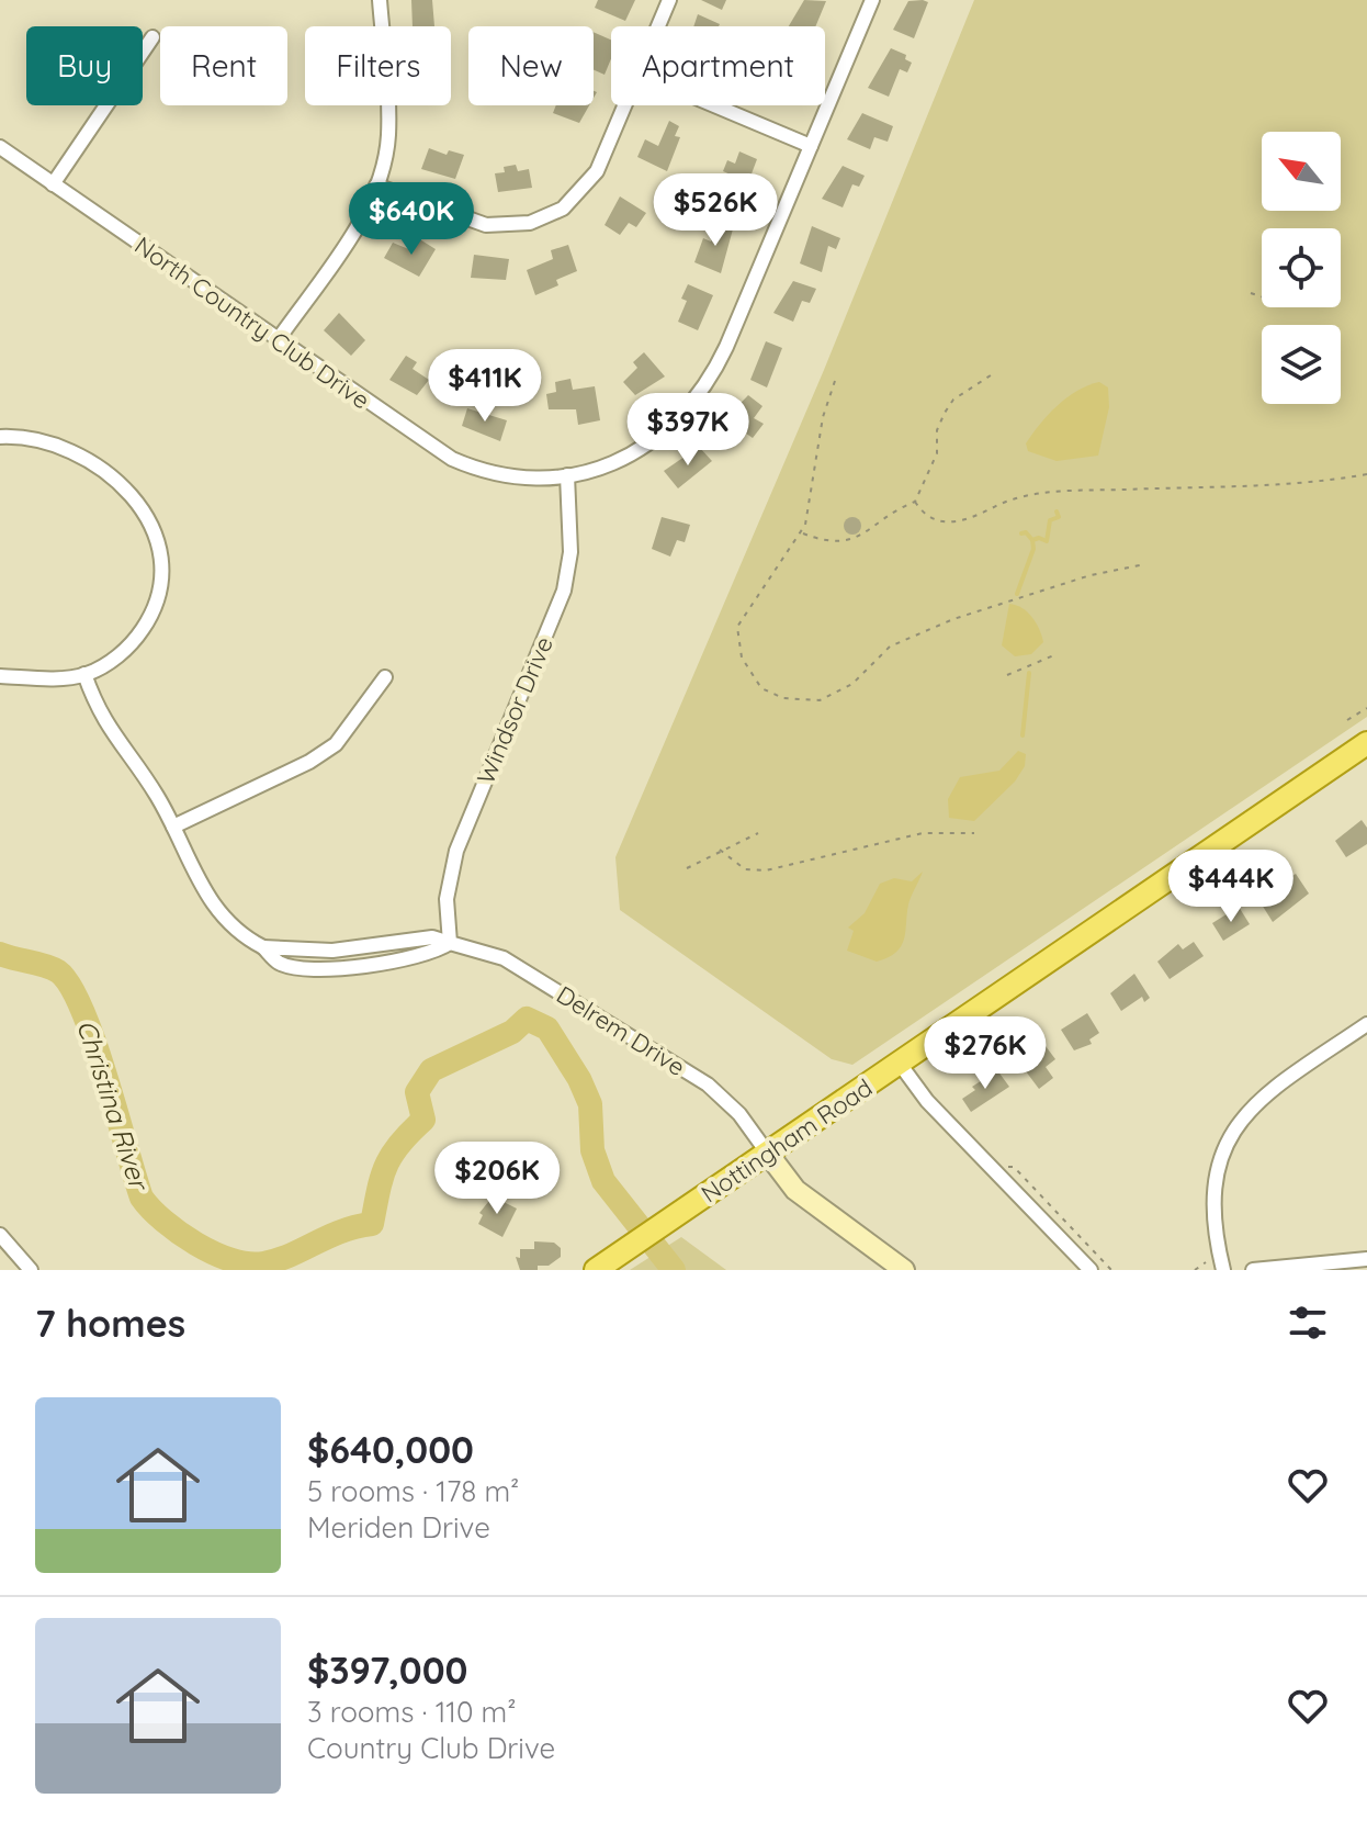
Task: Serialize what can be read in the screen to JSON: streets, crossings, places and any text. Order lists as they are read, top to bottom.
{
  "streets": {
    "main road": ["Nottingham Road"],
    "street": ["North Country Club Drive", "Windsor Drive", "Delrem Drive"]
  },
  "crossings": [
    ["North Country Club Drive", "Windsor Drive"],
    ["Windsor Drive", "Delrem Drive"],
    ["Delrem Drive", "Nottingham Road"]
  ],
  "water": ["Christina River"],
  "north": "top left",
  "page": {
    "chip": [
      "Buy",
      "Rent",
      "Filters",
      "New",
      "Apartment"
    ],
    "price": [
      "$526K",
      "$640K",
      "$411K",
      "$397K",
      "$444K",
      "$276K",
      "$206K"
    ],
    "heading": "7 homes",
    "list": [
      {
        "name": "$640,000",
        "note": "5 rooms · 178 m² · Meriden Drive"
      },
      {
        "name": "$397,000",
        "note": "3 rooms · 110 m² · Country Club Drive"
      }
    ]
  }
}
